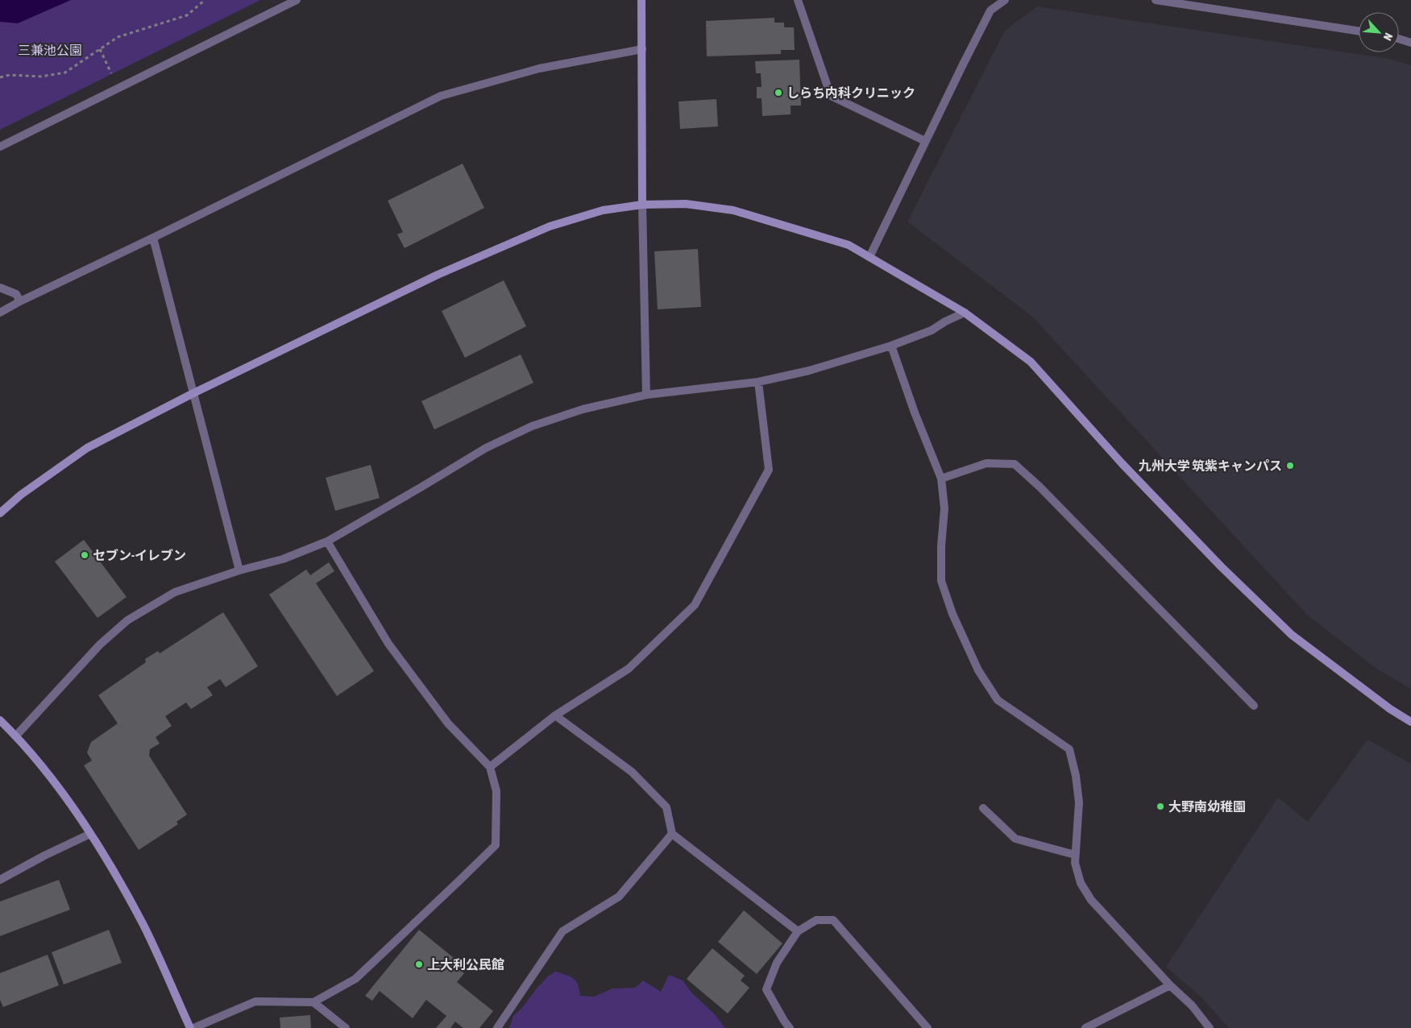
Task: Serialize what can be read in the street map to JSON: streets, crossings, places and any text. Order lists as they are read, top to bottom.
{
  "parks": ["三兼池公園"],
  "places": [
    "しらち内科クリニック",
    "九州大学 筑紫キャンパス",
    "セブン-イレブン",
    "大野南幼稚園",
    "上大利公民館"
  ],
  "north": "bottom right"
}
